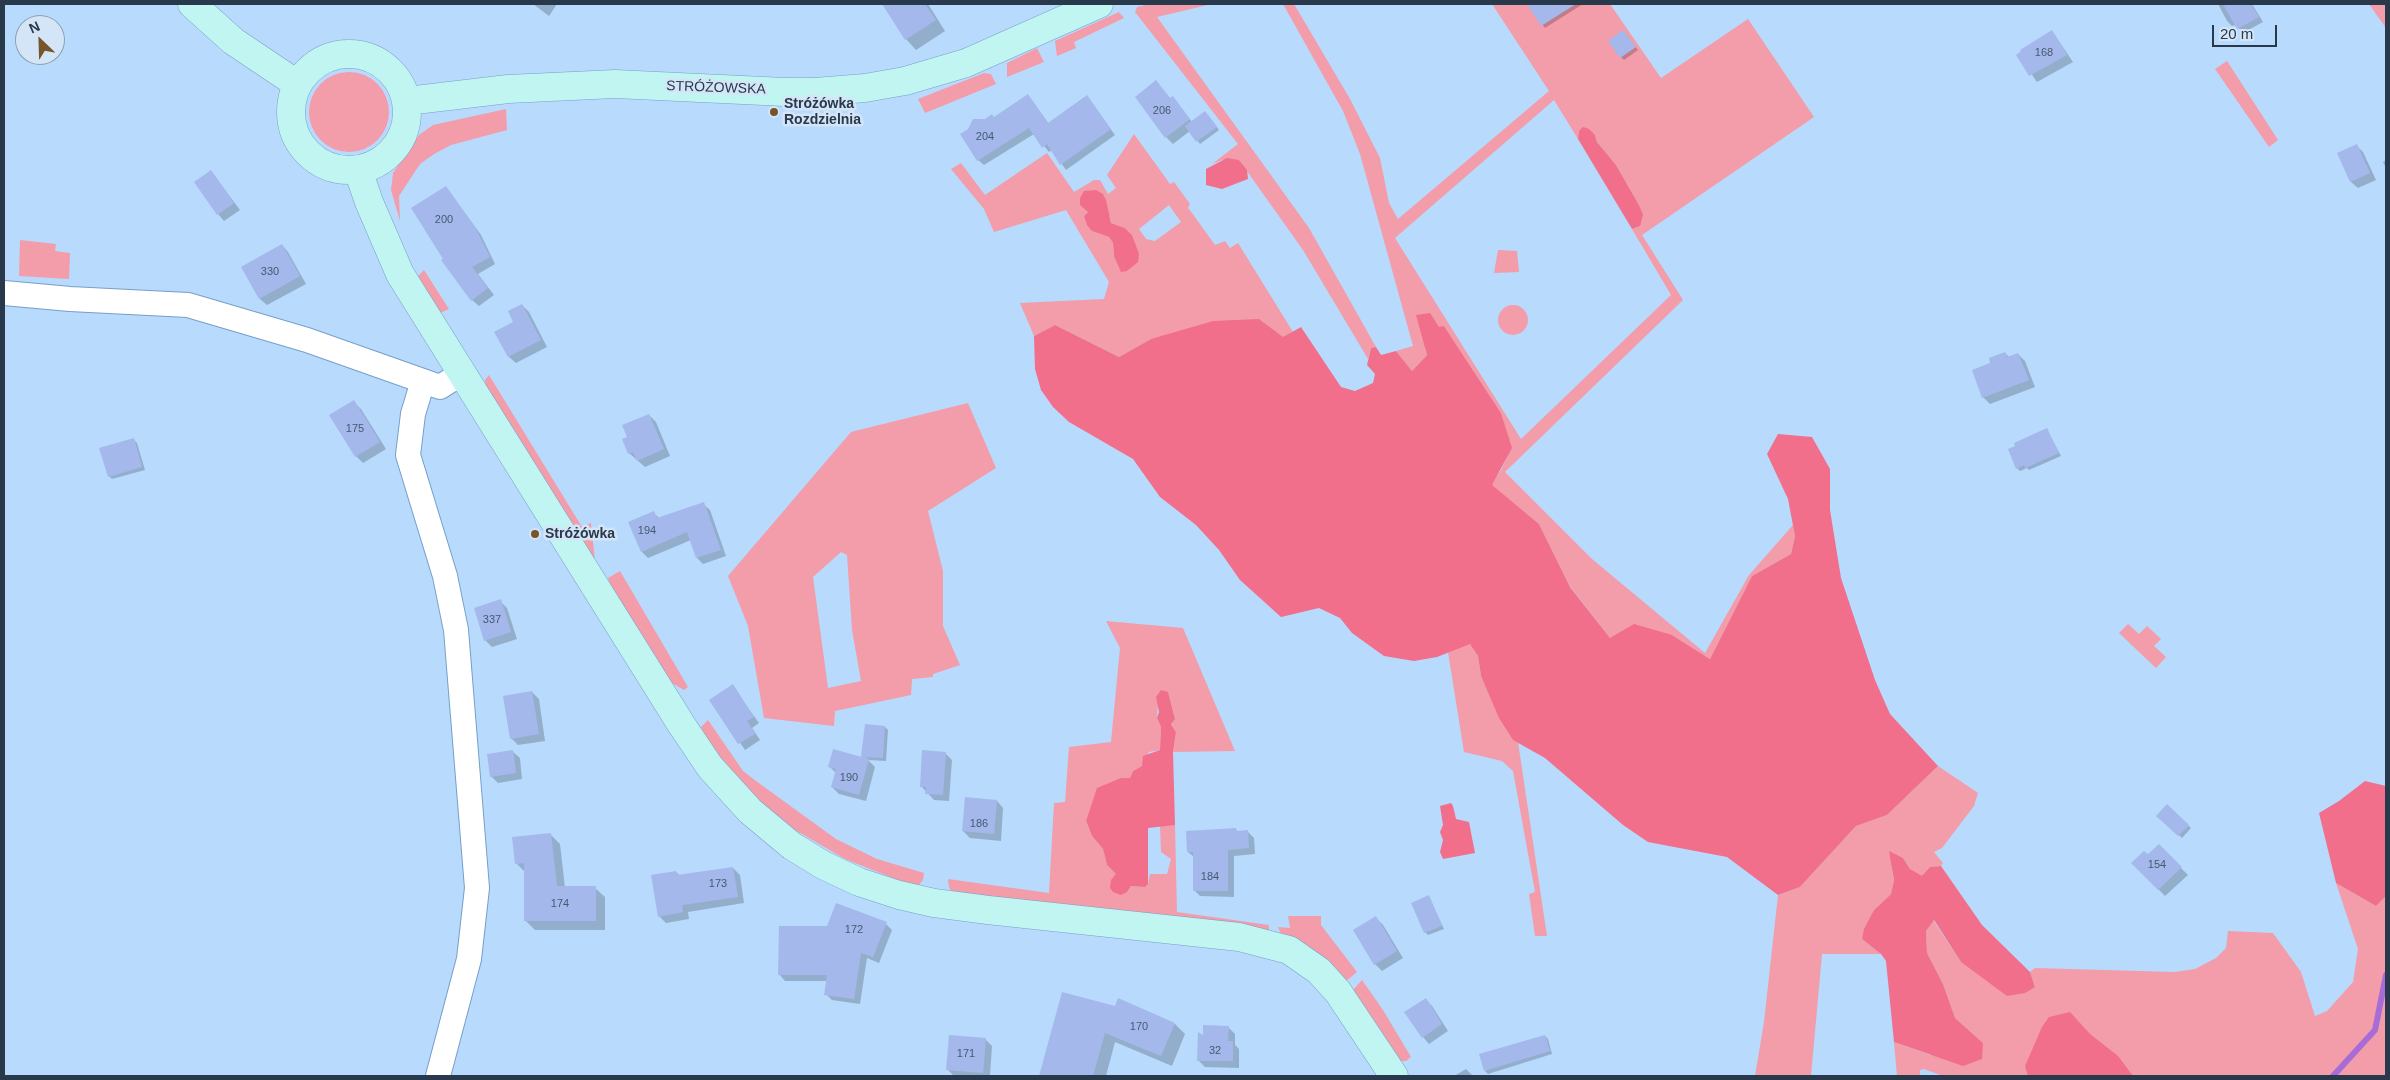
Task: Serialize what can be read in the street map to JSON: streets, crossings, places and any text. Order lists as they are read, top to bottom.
{
  "streets": {
    "main road": ["STRÓŻOWSKA"]
  },
  "places": ["Stróżówka Rozdzielnia", "Stróżówka"],
  "house_numbers": [
    "168",
    "206",
    "204",
    "200",
    "330",
    "175",
    "194",
    "337",
    "190",
    "186",
    "154",
    "184",
    "173",
    "174",
    "172",
    "170",
    "32",
    "171"
  ],
  "scale_bar": "20 m",
  "north": "top left"
}
